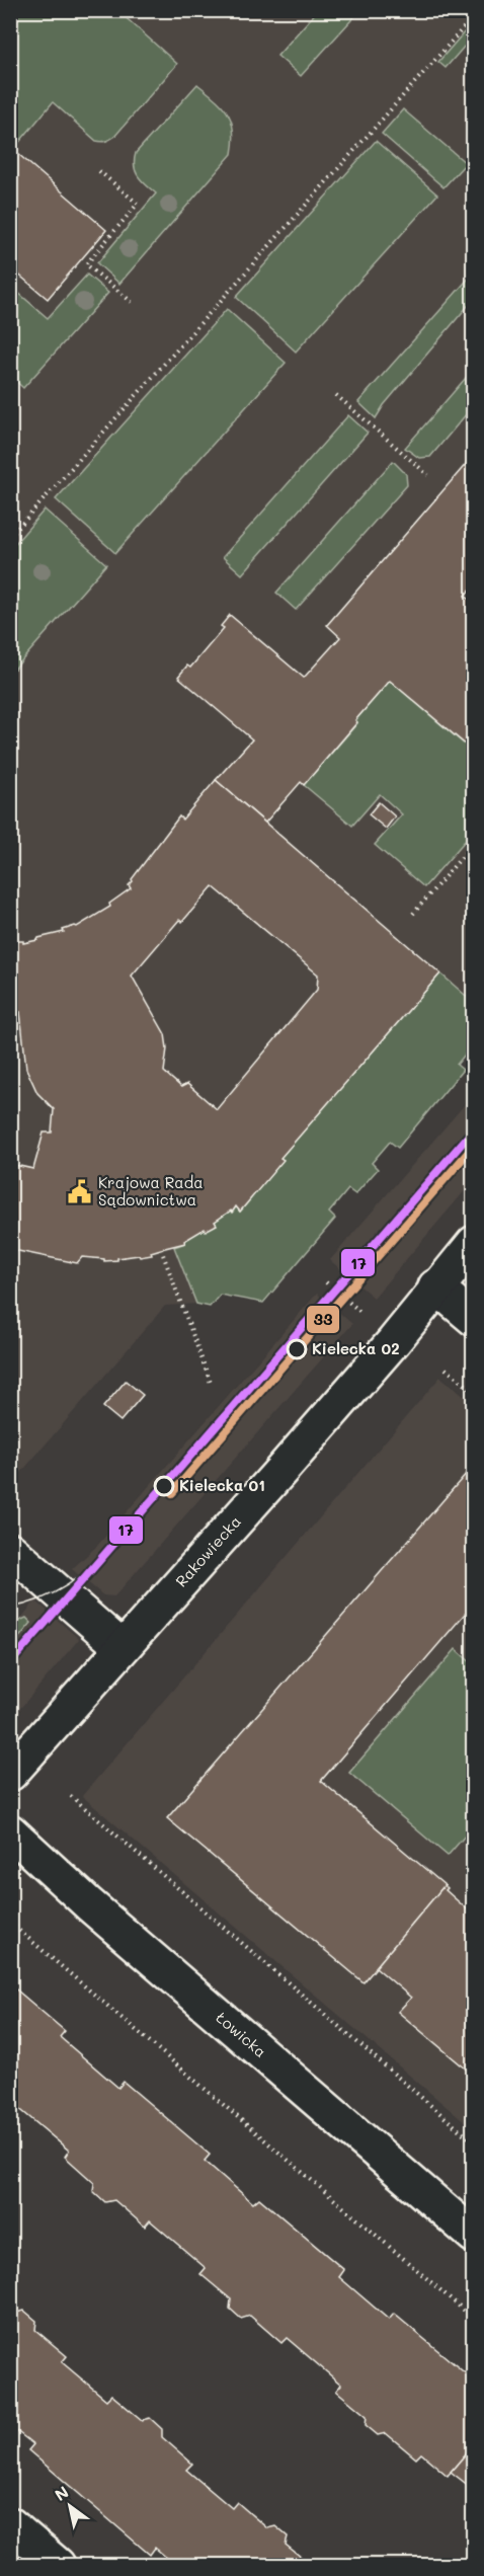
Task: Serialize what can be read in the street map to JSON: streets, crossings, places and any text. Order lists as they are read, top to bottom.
{
  "streets": {
    "street": ["Rakowiecka", "Łowicka"]
  },
  "places": {
    "public building": ["Krajowa Rada Sądownictwa"],
    "other": ["Kielecka 02", "Kielecka 01"]
  },
  "lines": ["transit line 17", "transit line 33"],
  "north": "top left"
}
